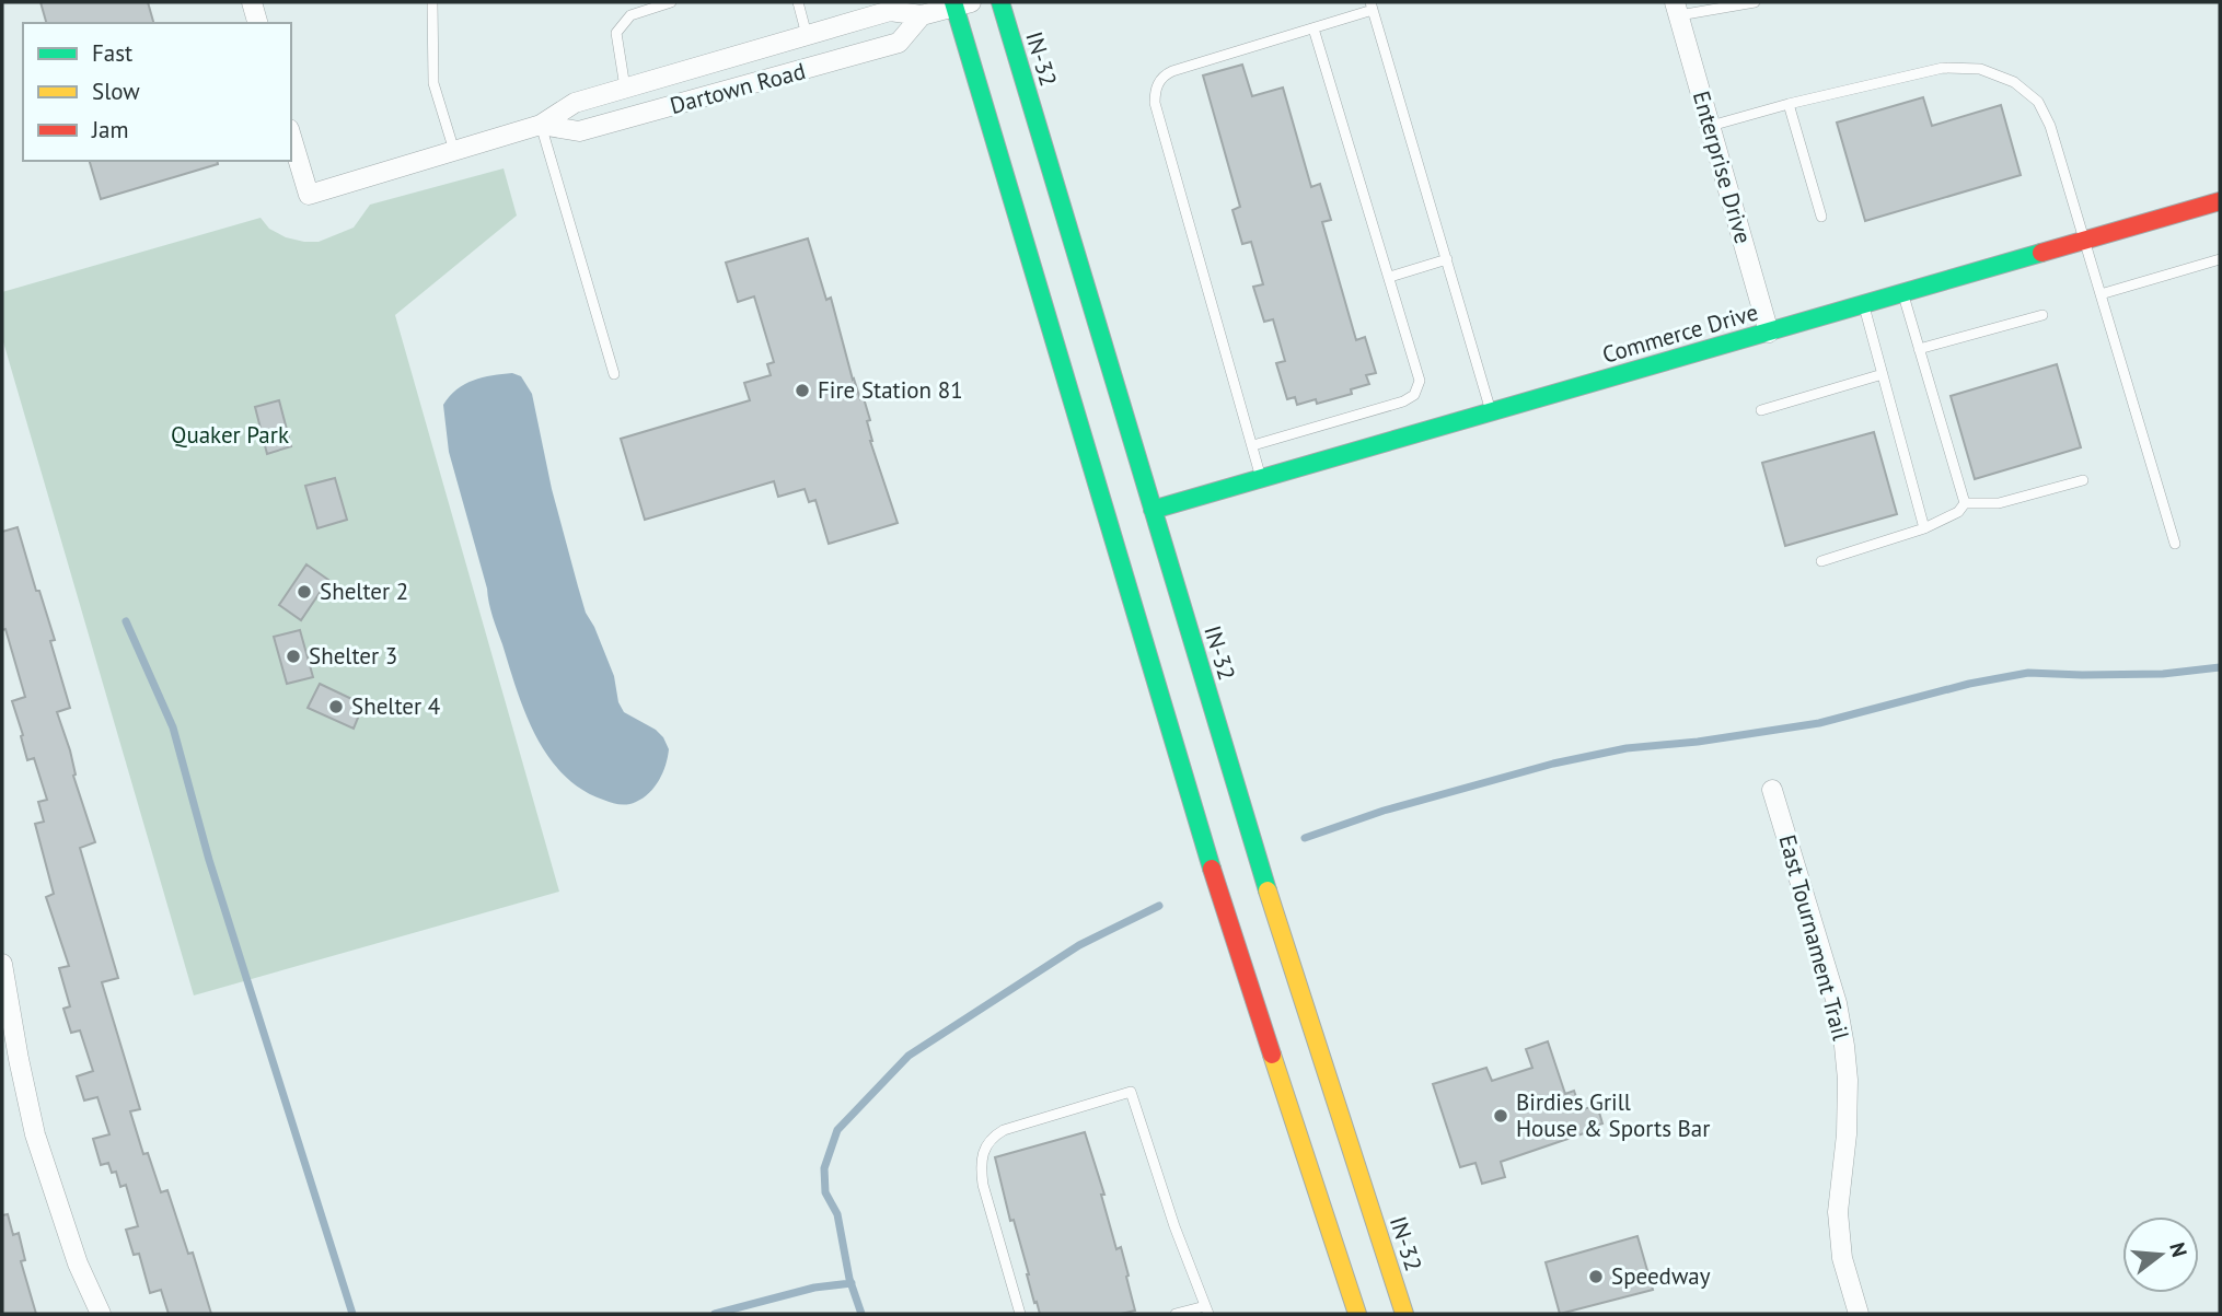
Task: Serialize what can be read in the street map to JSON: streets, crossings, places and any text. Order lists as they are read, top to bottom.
{
  "streets": {
    "main road": ["IN-32", "Commerce Drive"],
    "street": ["Dartown Road", "Enterprise Drive", "East Tournament Trail"]
  },
  "crossings": [
    ["IN-32", "Commerce Drive"],
    ["Enterprise Drive", "Commerce Drive"]
  ],
  "parks": ["Quaker Park"],
  "places": [
    "Fire Station 81",
    "Shelter 2",
    "Shelter 3",
    "Shelter 4",
    "Birdies Grill House & Sports Bar",
    "Speedway"
  ],
  "legend": ["Fast", "Slow", "Jam"],
  "north": "right"
}
